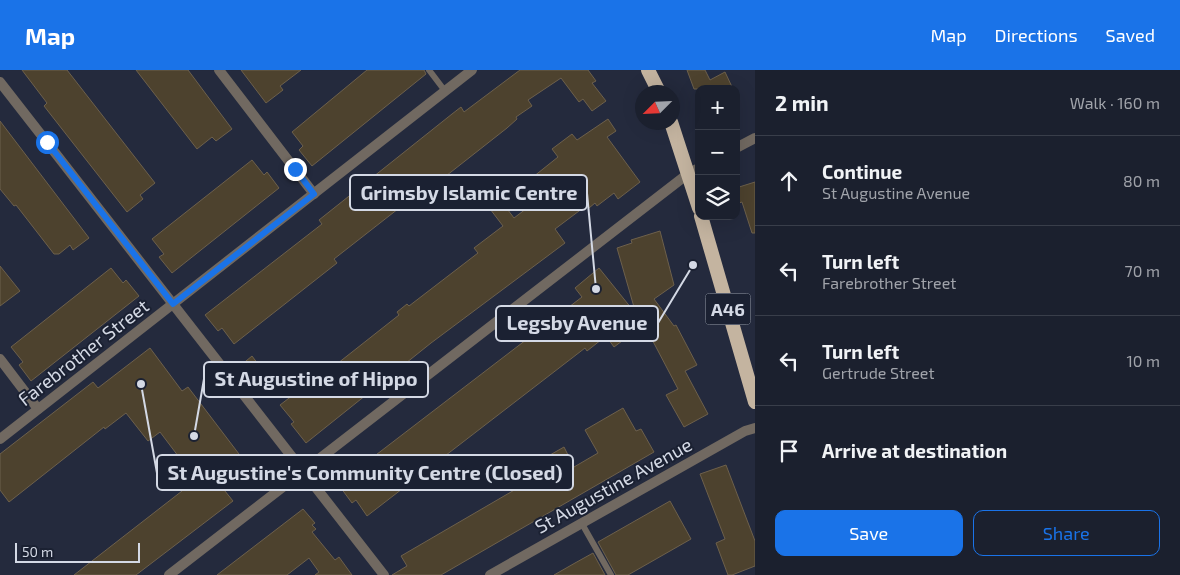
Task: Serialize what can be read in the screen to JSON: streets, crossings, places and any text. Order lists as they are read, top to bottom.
{
  "streets": {
    "highway": ["A46"],
    "street": ["Farebrother Street", "St Augustine Avenue"]
  },
  "places": [
    "Legsby Avenue",
    "Grimsby Islamic Centre",
    "St Augustine's Community Centre (Closed)",
    "St Augustine of Hippo"
  ],
  "scale_bar": "50 m",
  "north": "bottom left",
  "page": {
    "header": "Map",
    "nav": ["Map", "Directions", "Saved"],
    "heading": ["2 min", "Walk · 160 m"],
    "map_buttons": ["+", "−"],
    "list": [
      ["Continue", "St Augustine Avenue", "80 m"],
      ["Turn left", "Farebrother Street", "70 m"],
      ["Turn left", "Gertrude Street", "10 m"],
      "Arrive at destination"
    ],
    "buttons": ["Save", "Share"],
    "scale": "50 m"
  }
}
